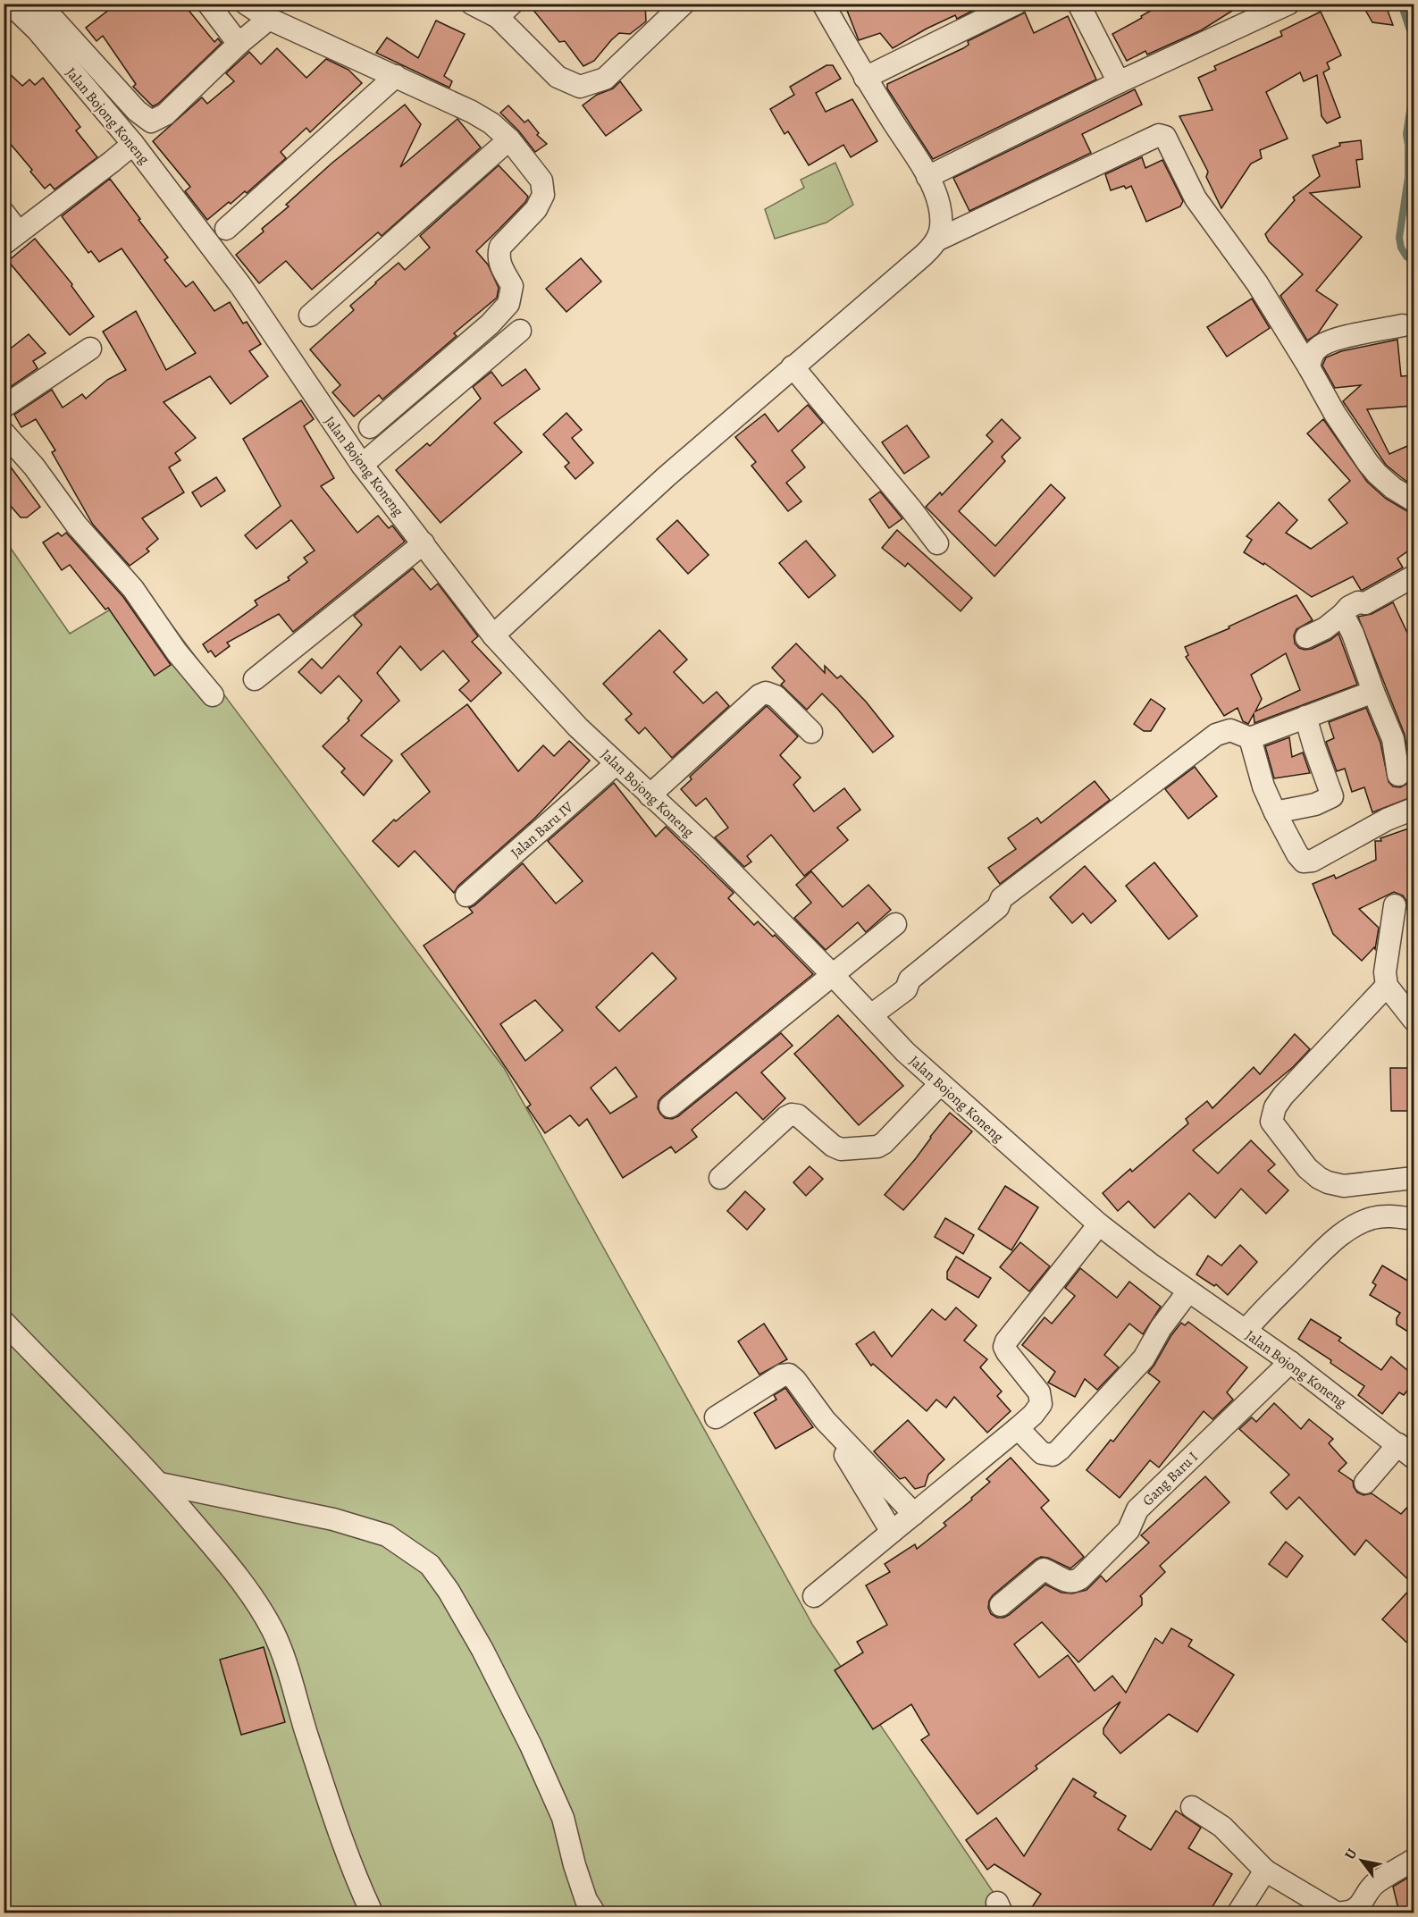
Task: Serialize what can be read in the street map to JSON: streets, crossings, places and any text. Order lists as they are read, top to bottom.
{
  "streets": {
    "street": ["Jalan Bojong Koneng", "Jalan Baru IV", "Gang Baru I"]
  },
  "crossings": [
    ["Jalan Bojong Koneng", "Jalan Baru IV"],
    ["Jalan Bojong Koneng", "Gang Baru I"]
  ],
  "north": "top left"
}
